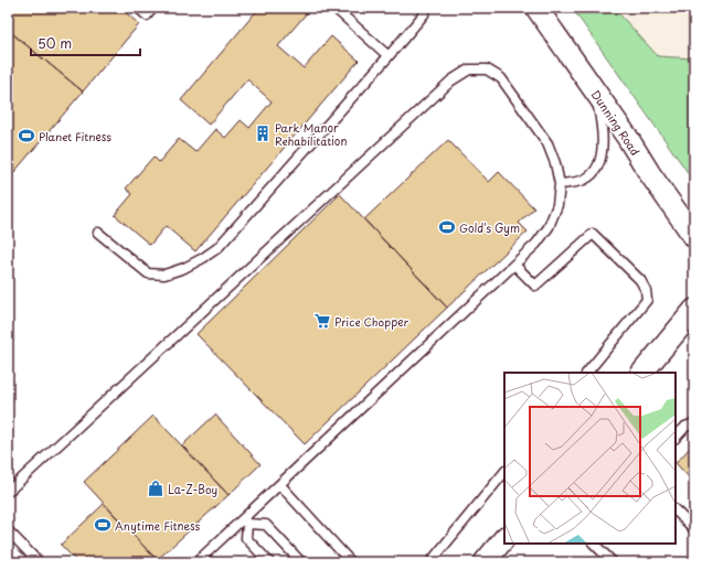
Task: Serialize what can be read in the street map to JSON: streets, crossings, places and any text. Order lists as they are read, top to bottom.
{
  "streets": {
    "street": ["Dunning Road"]
  },
  "places": {
    "building": ["Park Manor Rehabilitation"],
    "sports": ["Planet Fitness", "Gold's Gym", "Anytime Fitness"],
    "supermarket": ["Price Chopper"],
    "shop": ["La-Z-Boy"]
  },
  "scale_bar": "50 m"
}
